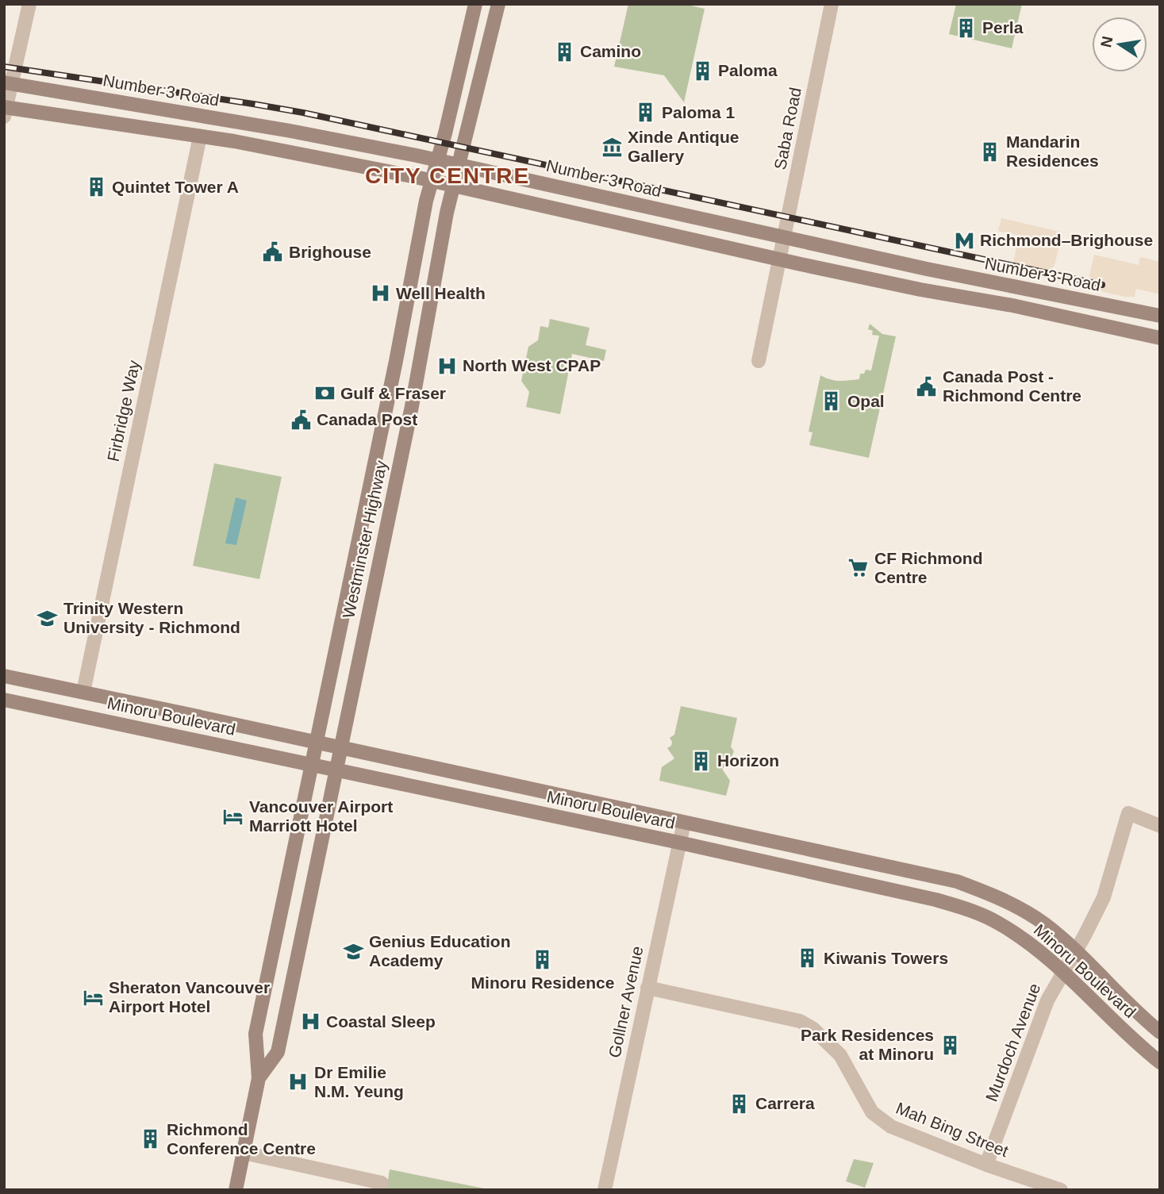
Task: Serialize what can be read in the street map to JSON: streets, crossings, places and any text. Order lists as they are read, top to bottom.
{
  "streets": {
    "main road": ["Number 3 Road", "Westminster Highway", "Minoru Boulevard"],
    "street": [
      "Saba Road",
      "Firbridge Way",
      "Gollner Avenue",
      "Murdoch Avenue",
      "Mah Bing Street"
    ]
  },
  "crossings": [
    ["Number 3 Road", "Saba Road"],
    ["Number 3 Road", "Westminster Highway"],
    ["Firbridge Way", "Minoru Boulevard"],
    ["Westminster Highway", "Minoru Boulevard"],
    ["Minoru Boulevard", "Gollner Avenue"],
    ["Minoru Boulevard", "Murdoch Avenue"],
    ["Gollner Avenue", "Mah Bing Street"],
    ["Murdoch Avenue", "Mah Bing Street"]
  ],
  "districts": ["CITY CENTRE"],
  "places": {
    "building": [
      "Perla",
      "Camino",
      "Paloma",
      "Paloma 1",
      "Mandarin Residences",
      "Quintet Tower A",
      "Opal",
      "Horizon",
      "Kiwanis Towers",
      "Minoru Residence",
      "Park Residences at Minoru",
      "Carrera",
      "Richmond Conference Centre"
    ],
    "museum": ["Xinde Antique Gallery"],
    "metro station": ["Richmond–Brighouse"],
    "public building": ["Brighouse", "Canada Post - Richmond Centre", "Canada Post"],
    "hospital": [
      "Well Health",
      "North West CPAP",
      "Coastal Sleep",
      "Dr Emilie N.M. Yeung"
    ],
    "bank": ["Gulf & Fraser"],
    "supermarket": ["CF Richmond Centre"],
    "school or university": ["Trinity Western University - Richmond", "Genius Education Academy"],
    "hotel": ["Vancouver Airport Marriott Hotel", "Sheraton Vancouver Airport Hotel"]
  },
  "north": "left"
}
